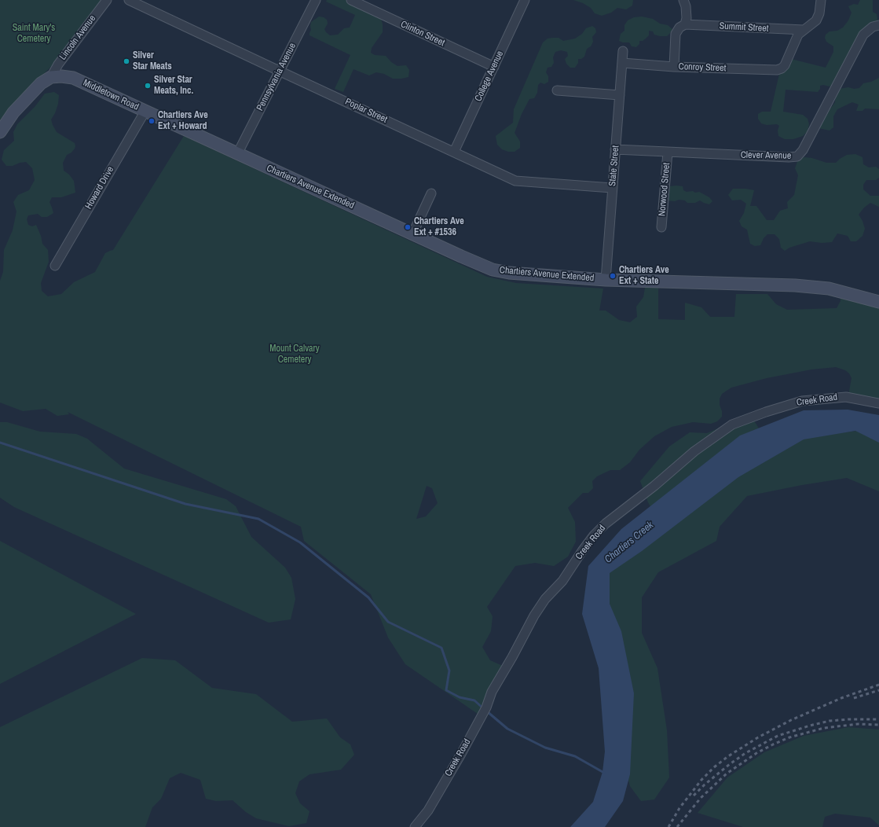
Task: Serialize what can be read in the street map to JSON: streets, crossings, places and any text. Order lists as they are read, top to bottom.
{
  "streets": {
    "street": [
      "Summit Street",
      "Clinton Street",
      "Lincoln Avenue",
      "Conroy Street",
      "College Avenue",
      "Pennsylvania Avenue",
      "Middletown Road",
      "Poplar Street",
      "Clever Avenue",
      "State Street",
      "Chartiers Avenue Extended",
      "Howard Drive",
      "Norwood Street",
      "Creek Road"
    ]
  },
  "crossings": [
    ["Summit Street", "Conroy Street"],
    ["Clinton Street", "College Avenue"],
    ["Lincoln Avenue", "Middletown Road"],
    ["Conroy Street", "State Street"],
    ["College Avenue", "Poplar Street"],
    ["Pennsylvania Avenue", "Middletown Road"],
    ["Pennsylvania Avenue", "Poplar Street"],
    ["Pennsylvania Avenue", "Chartiers Avenue Extended"],
    ["Middletown Road", "Chartiers Avenue Extended"],
    ["Middletown Road", "Howard Drive"],
    ["Poplar Street", "State Street"],
    ["Clever Avenue", "State Street"],
    ["Clever Avenue", "Norwood Street"],
    ["State Street", "Chartiers Avenue Extended"]
  ],
  "water": ["Chartiers Creek"],
  "parks": ["Saint Mary's Cemetery", "Mount Calvary Cemetery"],
  "places": [
    "Silver Star Meats",
    "Silver Star Meats, Inc.",
    "Chartiers Ave Ext + Howard",
    "Chartiers Ave Ext + #1536",
    "Chartiers Ave Ext + State"
  ]
}
